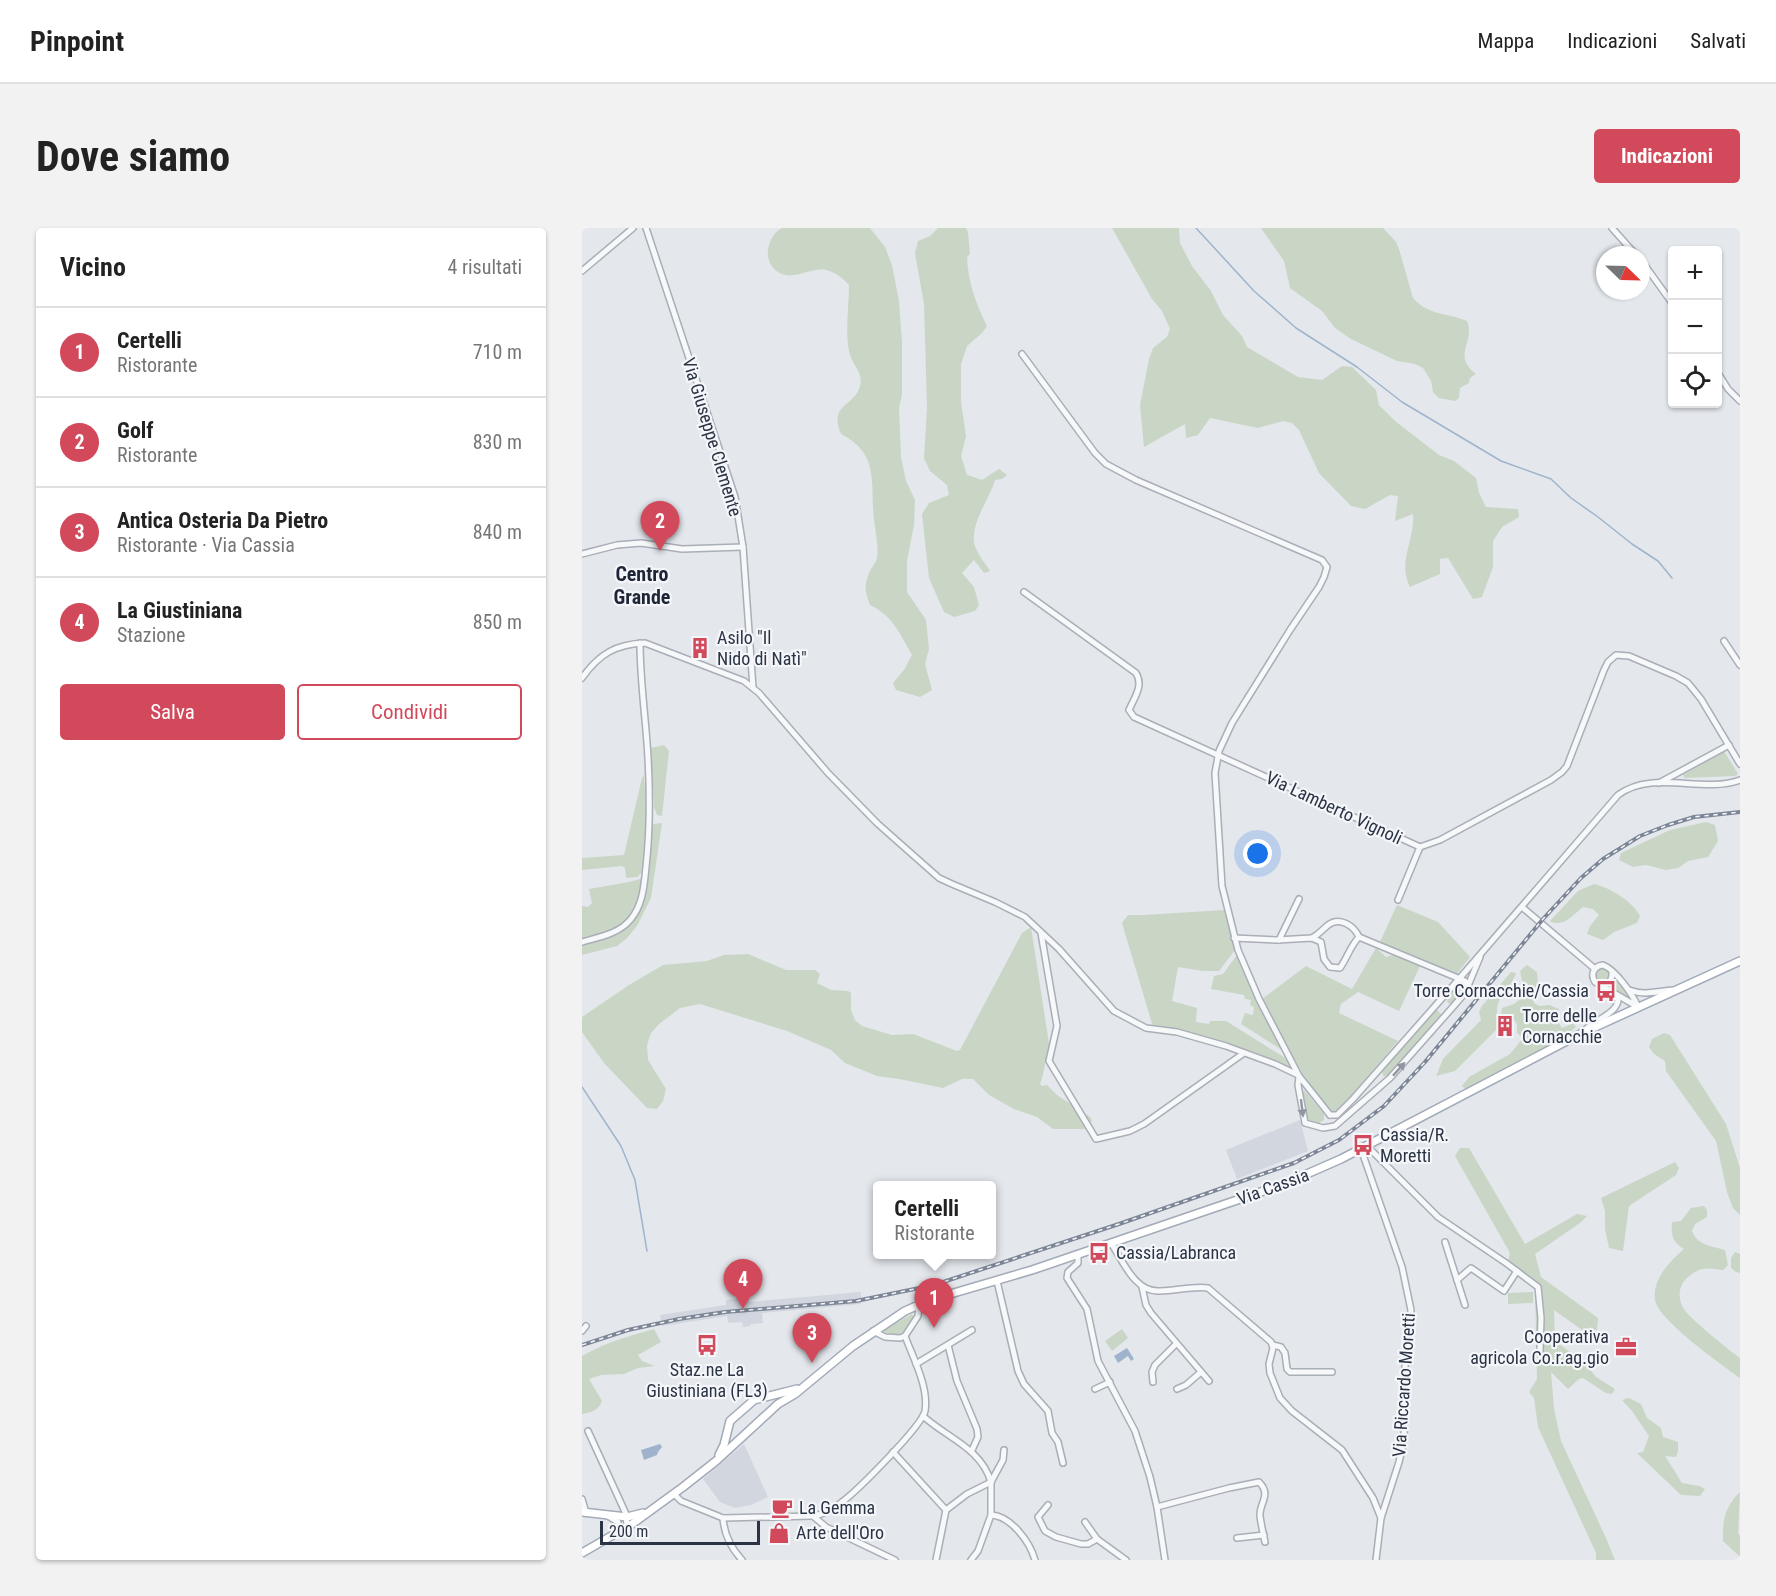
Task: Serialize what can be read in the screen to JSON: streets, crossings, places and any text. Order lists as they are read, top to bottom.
{
  "streets": {
    "main road": ["Via Cassia"],
    "street": ["Via Giuseppe Clemente", "Via Lamberto Vignoli", "Via Riccardo Moretti"]
  },
  "crossings": [
    ["Via Cassia", "Via Riccardo Moretti"]
  ],
  "districts": ["Centro Grande"],
  "places": {
    "building": ["Asilo \"Il Nido di Natì\"", "Torre delle Cornacchie"],
    "bus stop": [
      "Torre Cornacchie/Cassia",
      "Cassia/R. Moretti",
      "Cassia/Labranca",
      "Staz.ne La Giustiniana (FL3)"
    ],
    "office": ["Cooperativa agricola Co.r.ag.gio"],
    "cafe": ["La Gemma"],
    "shop": ["Arte dell'Oro"]
  },
  "scale_bar": "200 m",
  "north": "bottom right",
  "page": {
    "header": "Pinpoint",
    "nav": ["Mappa", "Indicazioni", "Salvati"],
    "buttons": [
      "Indicazioni",
      ["Salva", "Condividi"]
    ],
    "title": "Dove siamo",
    "heading": ["Vicino", "4 risultati"],
    "map_buttons": ["+", "−"],
    "list": [
      {
        "mark": "1",
        "name": "Certelli",
        "note": "Ristorante",
        "value": "710 m"
      },
      {
        "mark": "2",
        "name": "Golf",
        "note": "Ristorante",
        "value": "830 m"
      },
      {
        "mark": "3",
        "name": "Antica Osteria Da Pietro",
        "note": "Ristorante · Via Cassia",
        "value": "840 m"
      },
      {
        "mark": "4",
        "name": "La Giustiniana",
        "note": "Stazione",
        "value": "850 m"
      }
    ],
    "pins": [
      "2",
      "4",
      "1",
      "3"
    ],
    "popup": ["Certelli", "Ristorante"],
    "scale": "200 m"
  }
}
